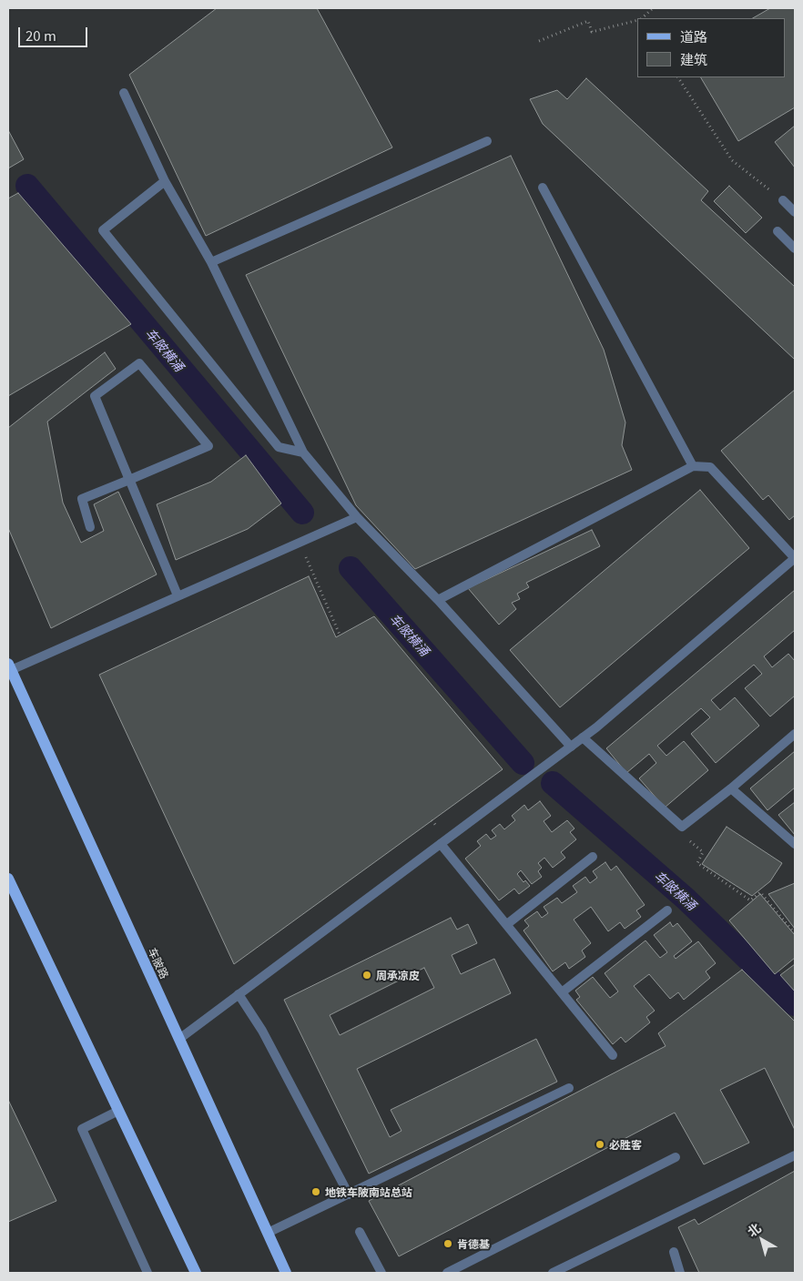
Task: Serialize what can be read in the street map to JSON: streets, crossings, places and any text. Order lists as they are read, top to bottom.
{
  "streets": {
    "main road": ["车陂路"]
  },
  "water": ["车陂横涌"],
  "places": [
    "周承凉皮",
    "必胜客",
    "地铁车陂南站总站",
    "肯德基"
  ],
  "legend": ["道路", "建筑"],
  "scale_bar": "20 m",
  "north": "top left"
}
